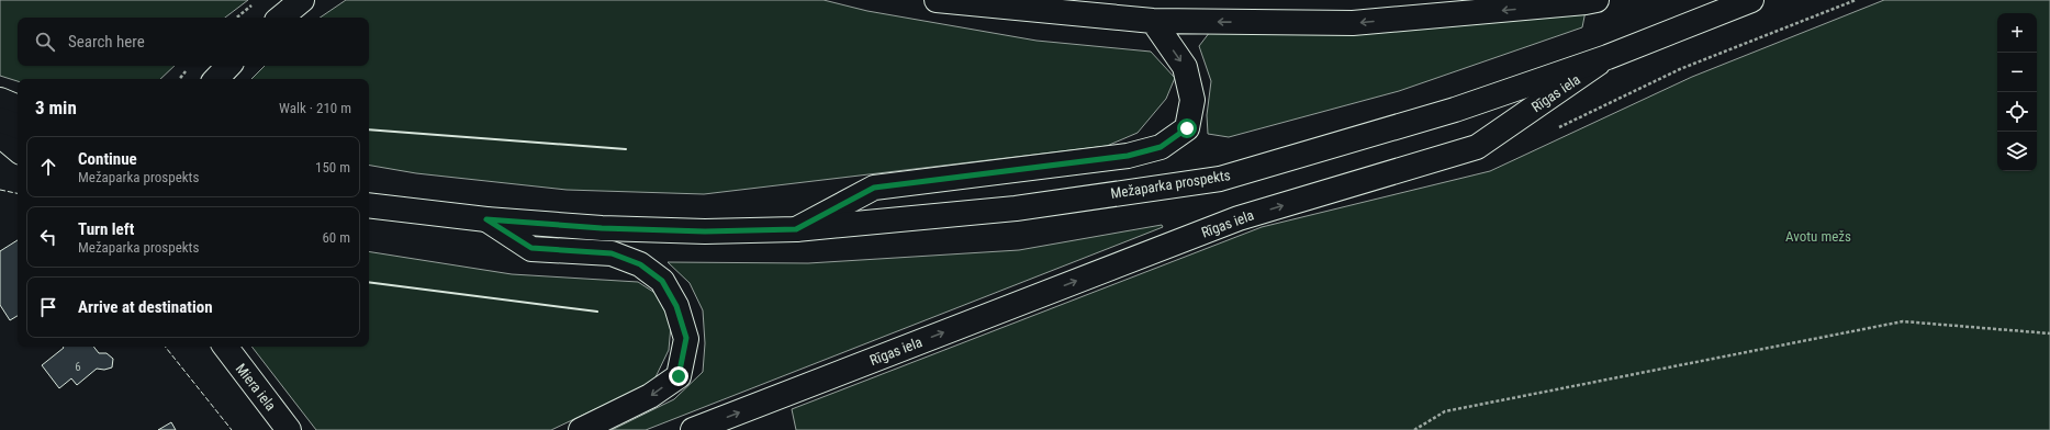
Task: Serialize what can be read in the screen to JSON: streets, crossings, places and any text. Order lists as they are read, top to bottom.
{
  "streets": {
    "street": ["Rīgas iela", "Mežaparka prospekts", "Miera iela"]
  },
  "crossings": [
    ["Rīgas iela", "Mežaparka prospekts"]
  ],
  "parks": ["Avotu mežs"],
  "house_numbers": ["6"],
  "page": {
    "map_buttons": ["+", "−"],
    "search": "Search here",
    "heading": ["3 min", "Walk · 210 m"],
    "list": [
      ["Continue", "Mežaparka prospekts", "150 m"],
      ["Turn left", "Mežaparka prospekts", "60 m"],
      "Arrive at destination"
    ]
  }
}
